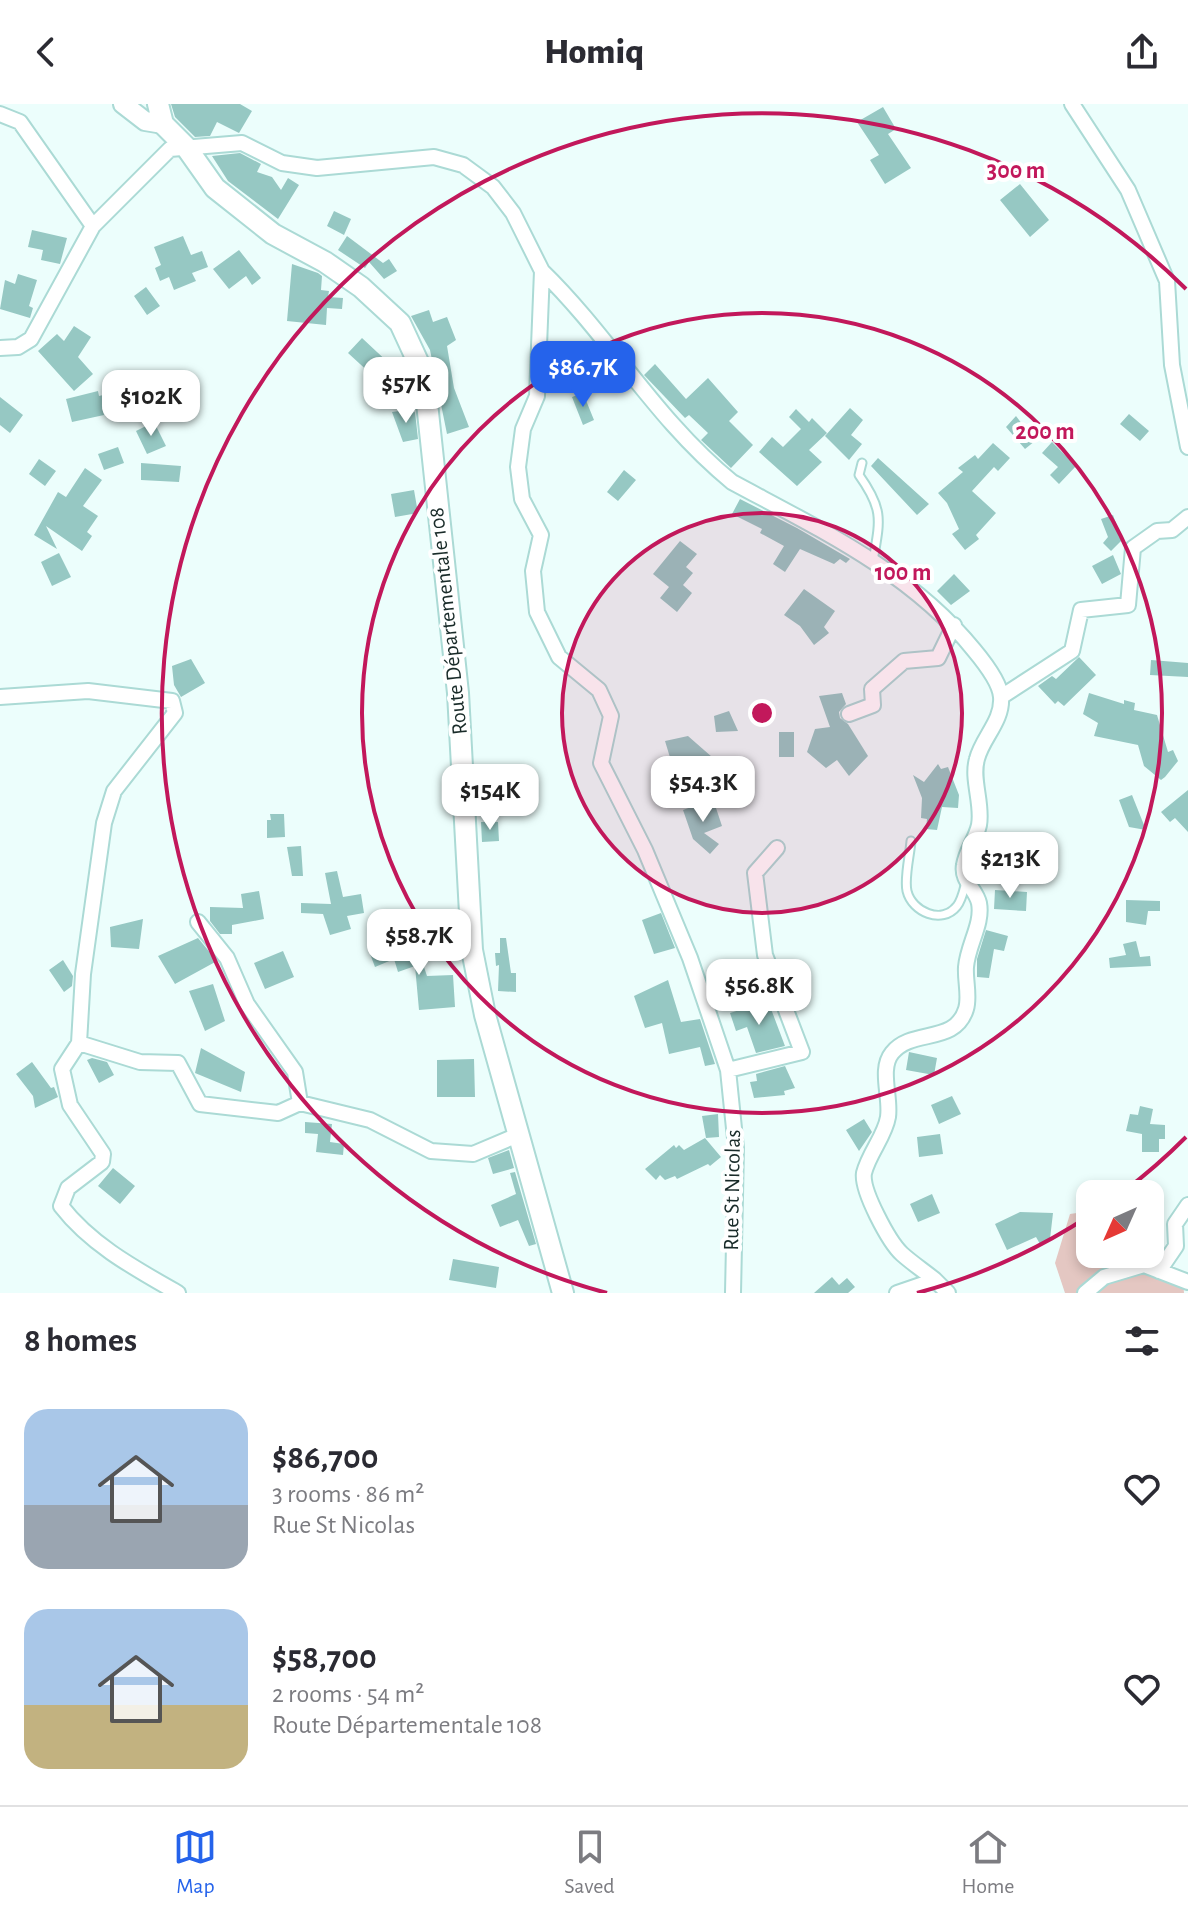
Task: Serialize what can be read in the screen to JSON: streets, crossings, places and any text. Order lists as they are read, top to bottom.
{
  "streets": {
    "main road": ["Route Départementale 108"],
    "street": ["Rue St Nicolas"]
  },
  "crossings": [
    ["Route Départementale 108", "Rue St Nicolas"]
  ],
  "north": "bottom left",
  "page": {
    "header": "Homiq",
    "price": [
      "$86.7K",
      "$57K",
      "$102K",
      "$54.3K",
      "$154K",
      "$213K",
      "$58.7K",
      "$56.8K"
    ],
    "heading": "8 homes",
    "list": [
      {
        "name": "$86,700",
        "note": "3 rooms · 86 m² · Rue St Nicolas"
      },
      {
        "name": "$58,700",
        "note": "2 rooms · 54 m² · Route Départementale 108"
      }
    ],
    "tabs": ["Map", "Saved", "Home"]
  },
  "rings": ["300 m", "200 m", "100 m"]
}
